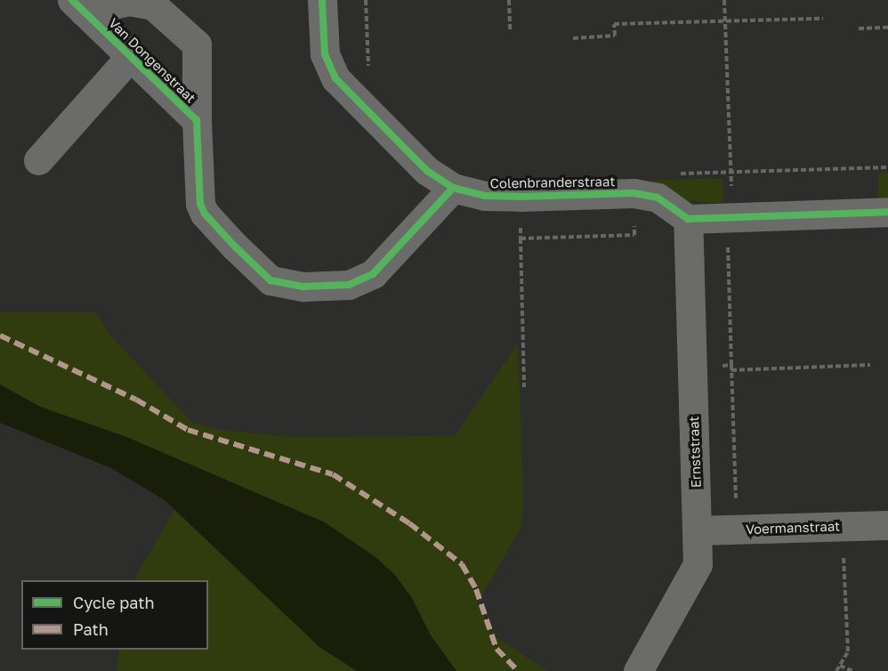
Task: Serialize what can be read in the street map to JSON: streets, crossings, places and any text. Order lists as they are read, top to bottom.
{
  "streets": {
    "street": [
      "Van Dongenstraat",
      "Colenbranderstraat",
      "Ernststraat",
      "Voermanstraat"
    ]
  },
  "crossings": [
    ["Van Dongenstraat", "Colenbranderstraat"],
    ["Colenbranderstraat", "Ernststraat"],
    ["Ernststraat", "Voermanstraat"]
  ],
  "legend": ["Cycle path", "Path"]
}
